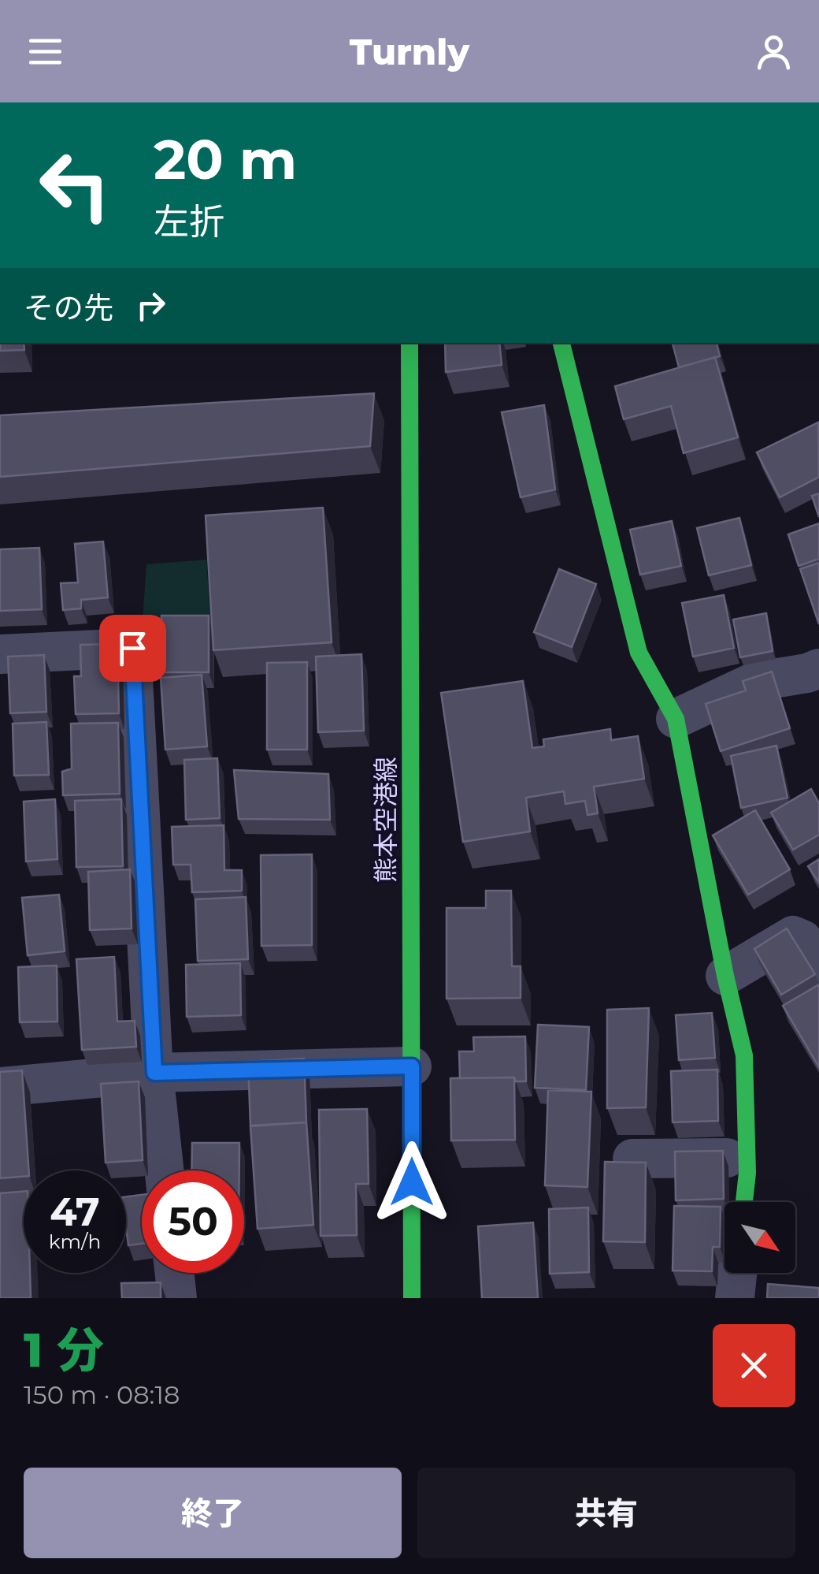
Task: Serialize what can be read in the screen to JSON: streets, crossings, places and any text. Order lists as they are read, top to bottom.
{
  "streets": {
    "main road": ["熊本空港線"]
  },
  "north": "bottom right",
  "page": {
    "header": "Turnly",
    "turn": ["20 m", "左折"],
    "then": "その先",
    "speed": "47 km/h",
    "limit": "50",
    "heading": ["1 分", "150 m · 08:18"],
    "buttons": ["終了", "共有"]
  }
}
